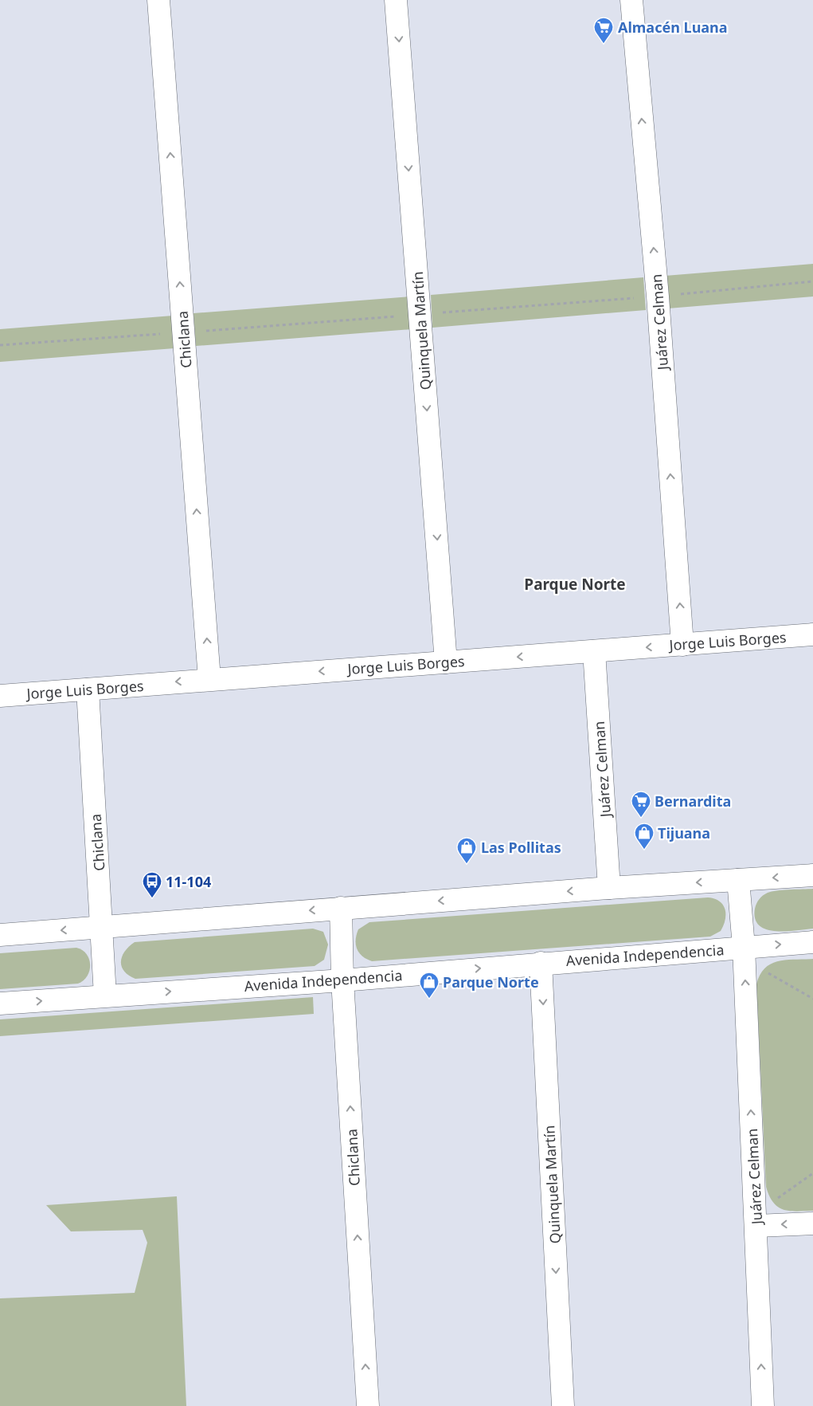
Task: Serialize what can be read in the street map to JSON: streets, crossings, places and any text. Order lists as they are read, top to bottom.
{
  "streets": {
    "street": [
      "Juárez Celman",
      "Quinquela Martín",
      "Chiclana",
      "Jorge Luis Borges",
      "Avenida Independencia"
    ]
  },
  "crossings": [
    ["Juárez Celman", "Jorge Luis Borges"],
    ["Juárez Celman", "Avenida Independencia"],
    ["Quinquela Martín", "Jorge Luis Borges"],
    ["Quinquela Martín", "Avenida Independencia"],
    ["Chiclana", "Jorge Luis Borges"],
    ["Chiclana", "Avenida Independencia"]
  ],
  "one_way": [
    "Juárez Celman",
    "Quinquela Martín",
    "Chiclana",
    "Jorge Luis Borges"
  ],
  "districts": ["Parque Norte"],
  "places": {
    "supermarket": ["Almacén Luana", "Bernardita"],
    "shop": ["Tijuana", "Las Pollitas", "Parque Norte"],
    "bus stop": ["11-104"]
  }
}
